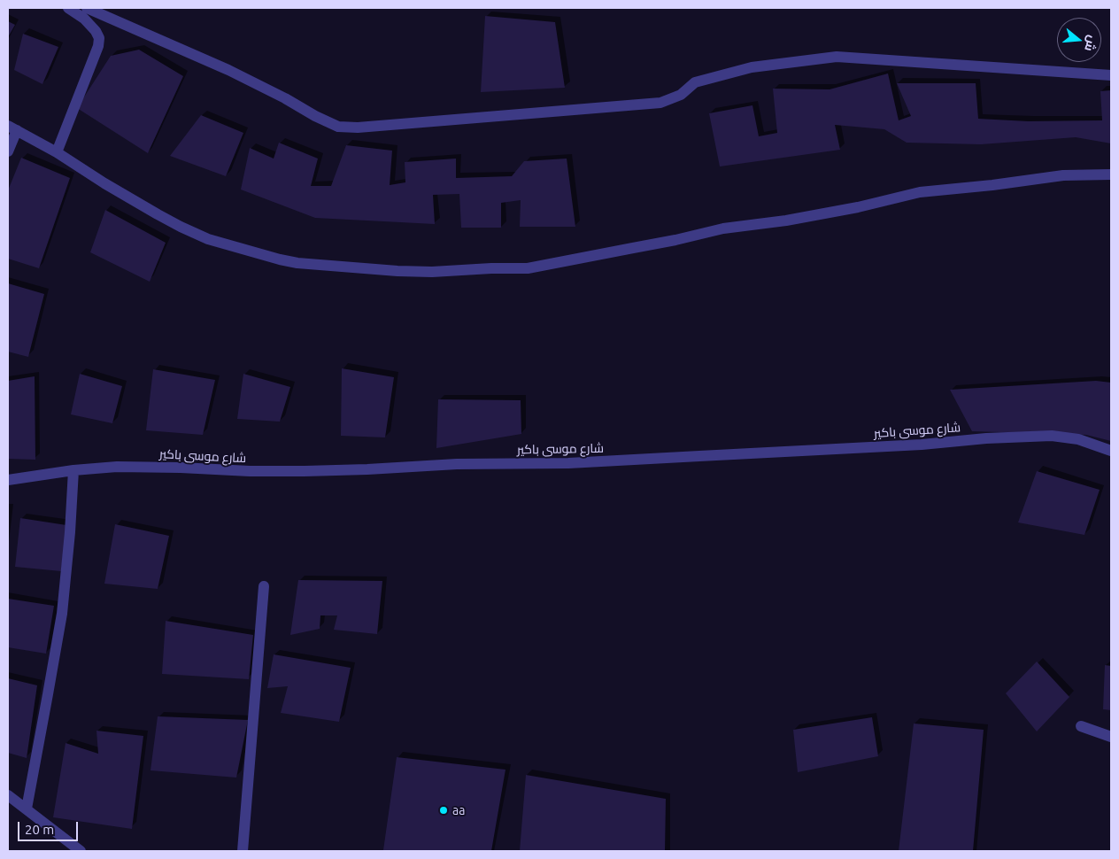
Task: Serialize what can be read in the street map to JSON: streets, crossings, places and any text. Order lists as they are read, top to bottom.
{
  "streets": {
    "street": ["شارع موسى باكير"]
  },
  "places": ["aa"],
  "scale_bar": "20 m",
  "north": "right"
}
